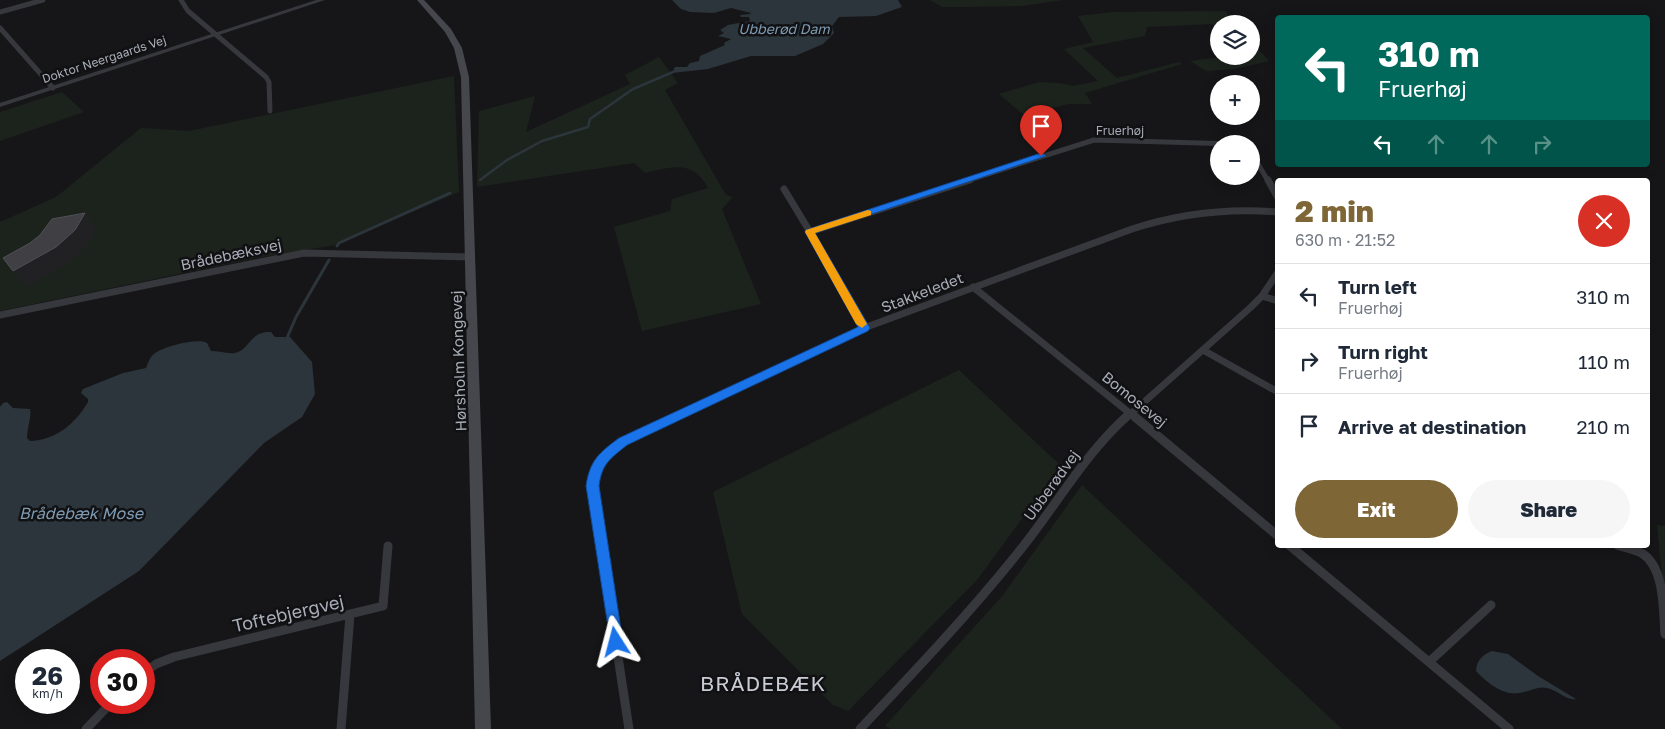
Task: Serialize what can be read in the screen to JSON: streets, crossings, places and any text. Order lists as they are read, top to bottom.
{
  "streets": {
    "main road": ["Hørsholm Kongevej"],
    "street": [
      "Doktor Neergaards Vej",
      "Fruerhøj",
      "Brådebæksvej",
      "Stakkeledet",
      "Bomosevej",
      "Ubberødvej",
      "Toftebjergvej"
    ]
  },
  "crossings": [
    ["Brådebæksvej", "Hørsholm Kongevej"],
    ["Stakkeledet", "Bomosevej"],
    ["Bomosevej", "Ubberødvej"]
  ],
  "districts": ["BRÅDEBÆK"],
  "water": ["Ubberød Dam", "Brådebæk Mose"],
  "page": {
    "map_buttons": ["+", "−"],
    "turn": ["310 m", "Fruerhøj"],
    "heading": ["2 min", "630 m · 21:52"],
    "list": [
      {
        "name": "Turn left",
        "note": "Fruerhøj",
        "value": "310 m"
      },
      {
        "name": "Turn right",
        "note": "Fruerhøj",
        "value": "110 m"
      },
      {
        "name": "Arrive at destination",
        "value": "210 m"
      }
    ],
    "buttons": ["Exit", "Share"],
    "speed": "26 km/h",
    "limit": "30"
  }
}
